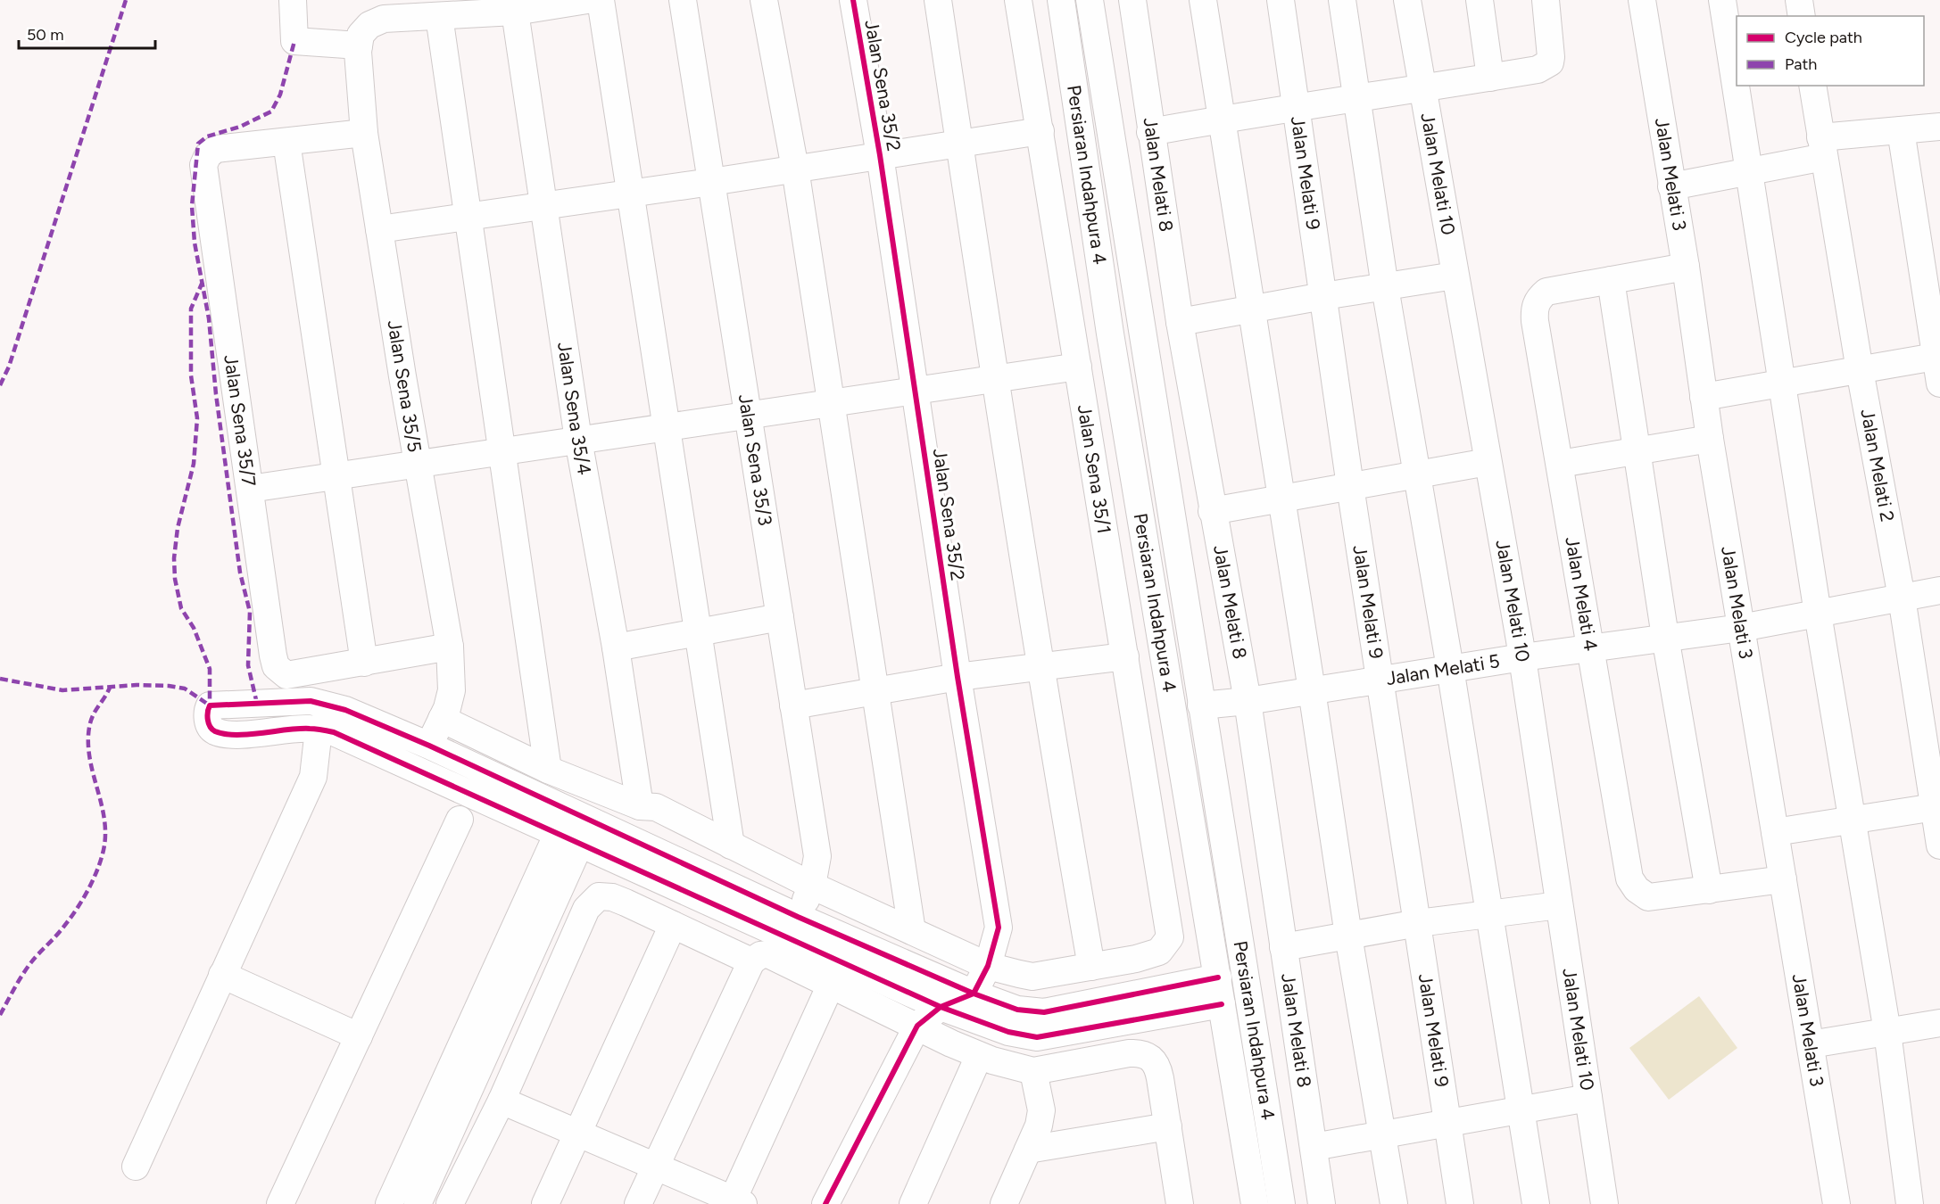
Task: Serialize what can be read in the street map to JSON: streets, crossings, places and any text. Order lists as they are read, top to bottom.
{
  "streets": {
    "street": [
      "Jalan Sena 35/2",
      "Jalan Melati 9",
      "Jalan Melati 8",
      "Jalan Melati 10",
      "Jalan Melati 3",
      "Persiaran Indahpura 4",
      "Jalan Sena 35/5",
      "Jalan Sena 35/4",
      "Jalan Sena 35/7",
      "Jalan Sena 35/3",
      "Jalan Melati 2",
      "Jalan Sena 35/1",
      "Jalan Melati 4",
      "Jalan Melati 5"
    ]
  },
  "crossings": [
    ["Jalan Melati 9", "Jalan Melati 5"],
    ["Jalan Melati 8", "Jalan Melati 5"],
    ["Jalan Melati 10", "Jalan Melati 5"],
    ["Jalan Melati 3", "Jalan Melati 4"],
    ["Jalan Melati 3", "Jalan Melati 5"],
    ["Persiaran Indahpura 4", "Jalan Melati 5"],
    ["Jalan Sena 35/5", "Jalan Sena 35/7"],
    ["Jalan Melati 2", "Jalan Melati 5"],
    ["Jalan Melati 4", "Jalan Melati 5"]
  ],
  "legend": ["Cycle path", "Path"],
  "scale_bar": "50 m"
}
